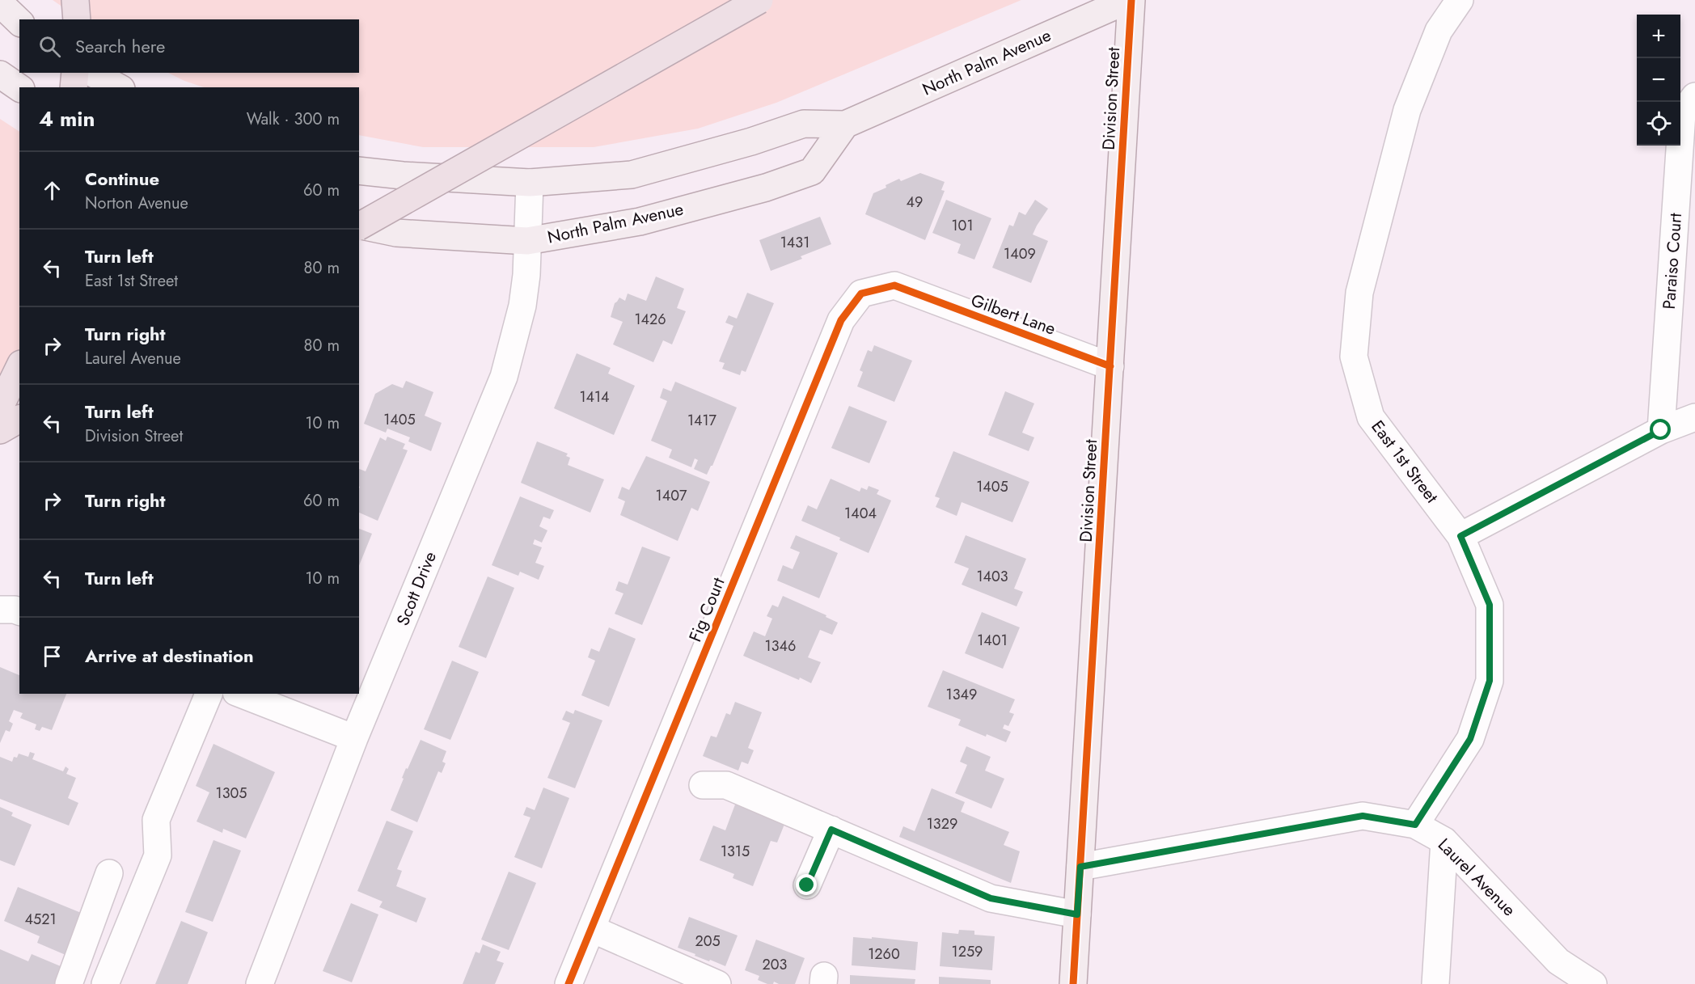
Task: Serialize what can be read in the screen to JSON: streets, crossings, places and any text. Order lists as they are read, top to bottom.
{
  "streets": {
    "main road": ["North Palm Avenue", "Division Street"],
    "street": [
      "Paraiso Court",
      "Gilbert Lane",
      "East 1st Street",
      "Scott Drive",
      "Fig Court",
      "Laurel Avenue"
    ]
  },
  "crossings": [
    ["North Palm Avenue", "Division Street"],
    ["North Palm Avenue", "Scott Drive"],
    ["Division Street", "Gilbert Lane"],
    ["Division Street", "Laurel Avenue"],
    ["Gilbert Lane", "Fig Court"],
    ["East 1st Street", "Laurel Avenue"]
  ],
  "house_numbers": [
    "49",
    "101",
    "1431",
    "1409",
    "1426",
    "1414",
    "1405",
    "1417",
    "1405",
    "1407",
    "1404",
    "1403",
    "1401",
    "1346",
    "1349",
    "1305",
    "1329",
    "1315",
    "4521",
    "205",
    "1259",
    "1260",
    "203"
  ],
  "page": {
    "map_buttons": ["+", "−"],
    "search": "Search here",
    "heading": ["4 min", "Walk · 300 m"],
    "list": [
      ["Continue", "Norton Avenue", "60 m"],
      ["Turn left", "East 1st Street", "80 m"],
      ["Turn right", "Laurel Avenue", "80 m"],
      ["Turn left", "Division Street", "10 m"],
      ["Turn right", "60 m"],
      ["Turn left", "10 m"],
      "Arrive at destination"
    ]
  }
}
